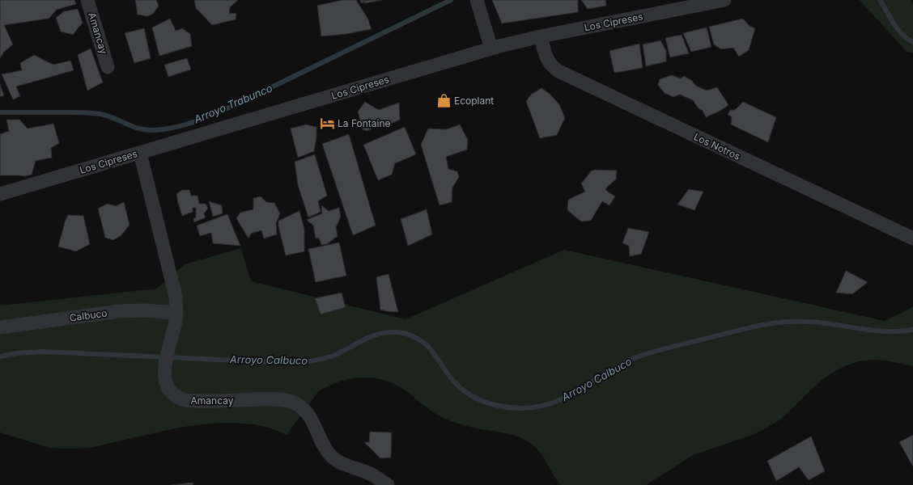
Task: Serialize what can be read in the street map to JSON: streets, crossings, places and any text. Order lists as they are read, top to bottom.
{
  "streets": {
    "street": [
      "Los Cipreses",
      "Amancay",
      "Los Notros",
      "Calbuco"
    ]
  },
  "crossings": [
    ["Los Cipreses", "Amancay"],
    ["Los Cipreses", "Los Notros"],
    ["Amancay", "Calbuco"]
  ],
  "water": ["Arroyo Trabunco", "Arroyo Calbuco"],
  "places": {
    "shop": ["Ecoplant"],
    "hotel": ["La Fontaine"]
  }
}
